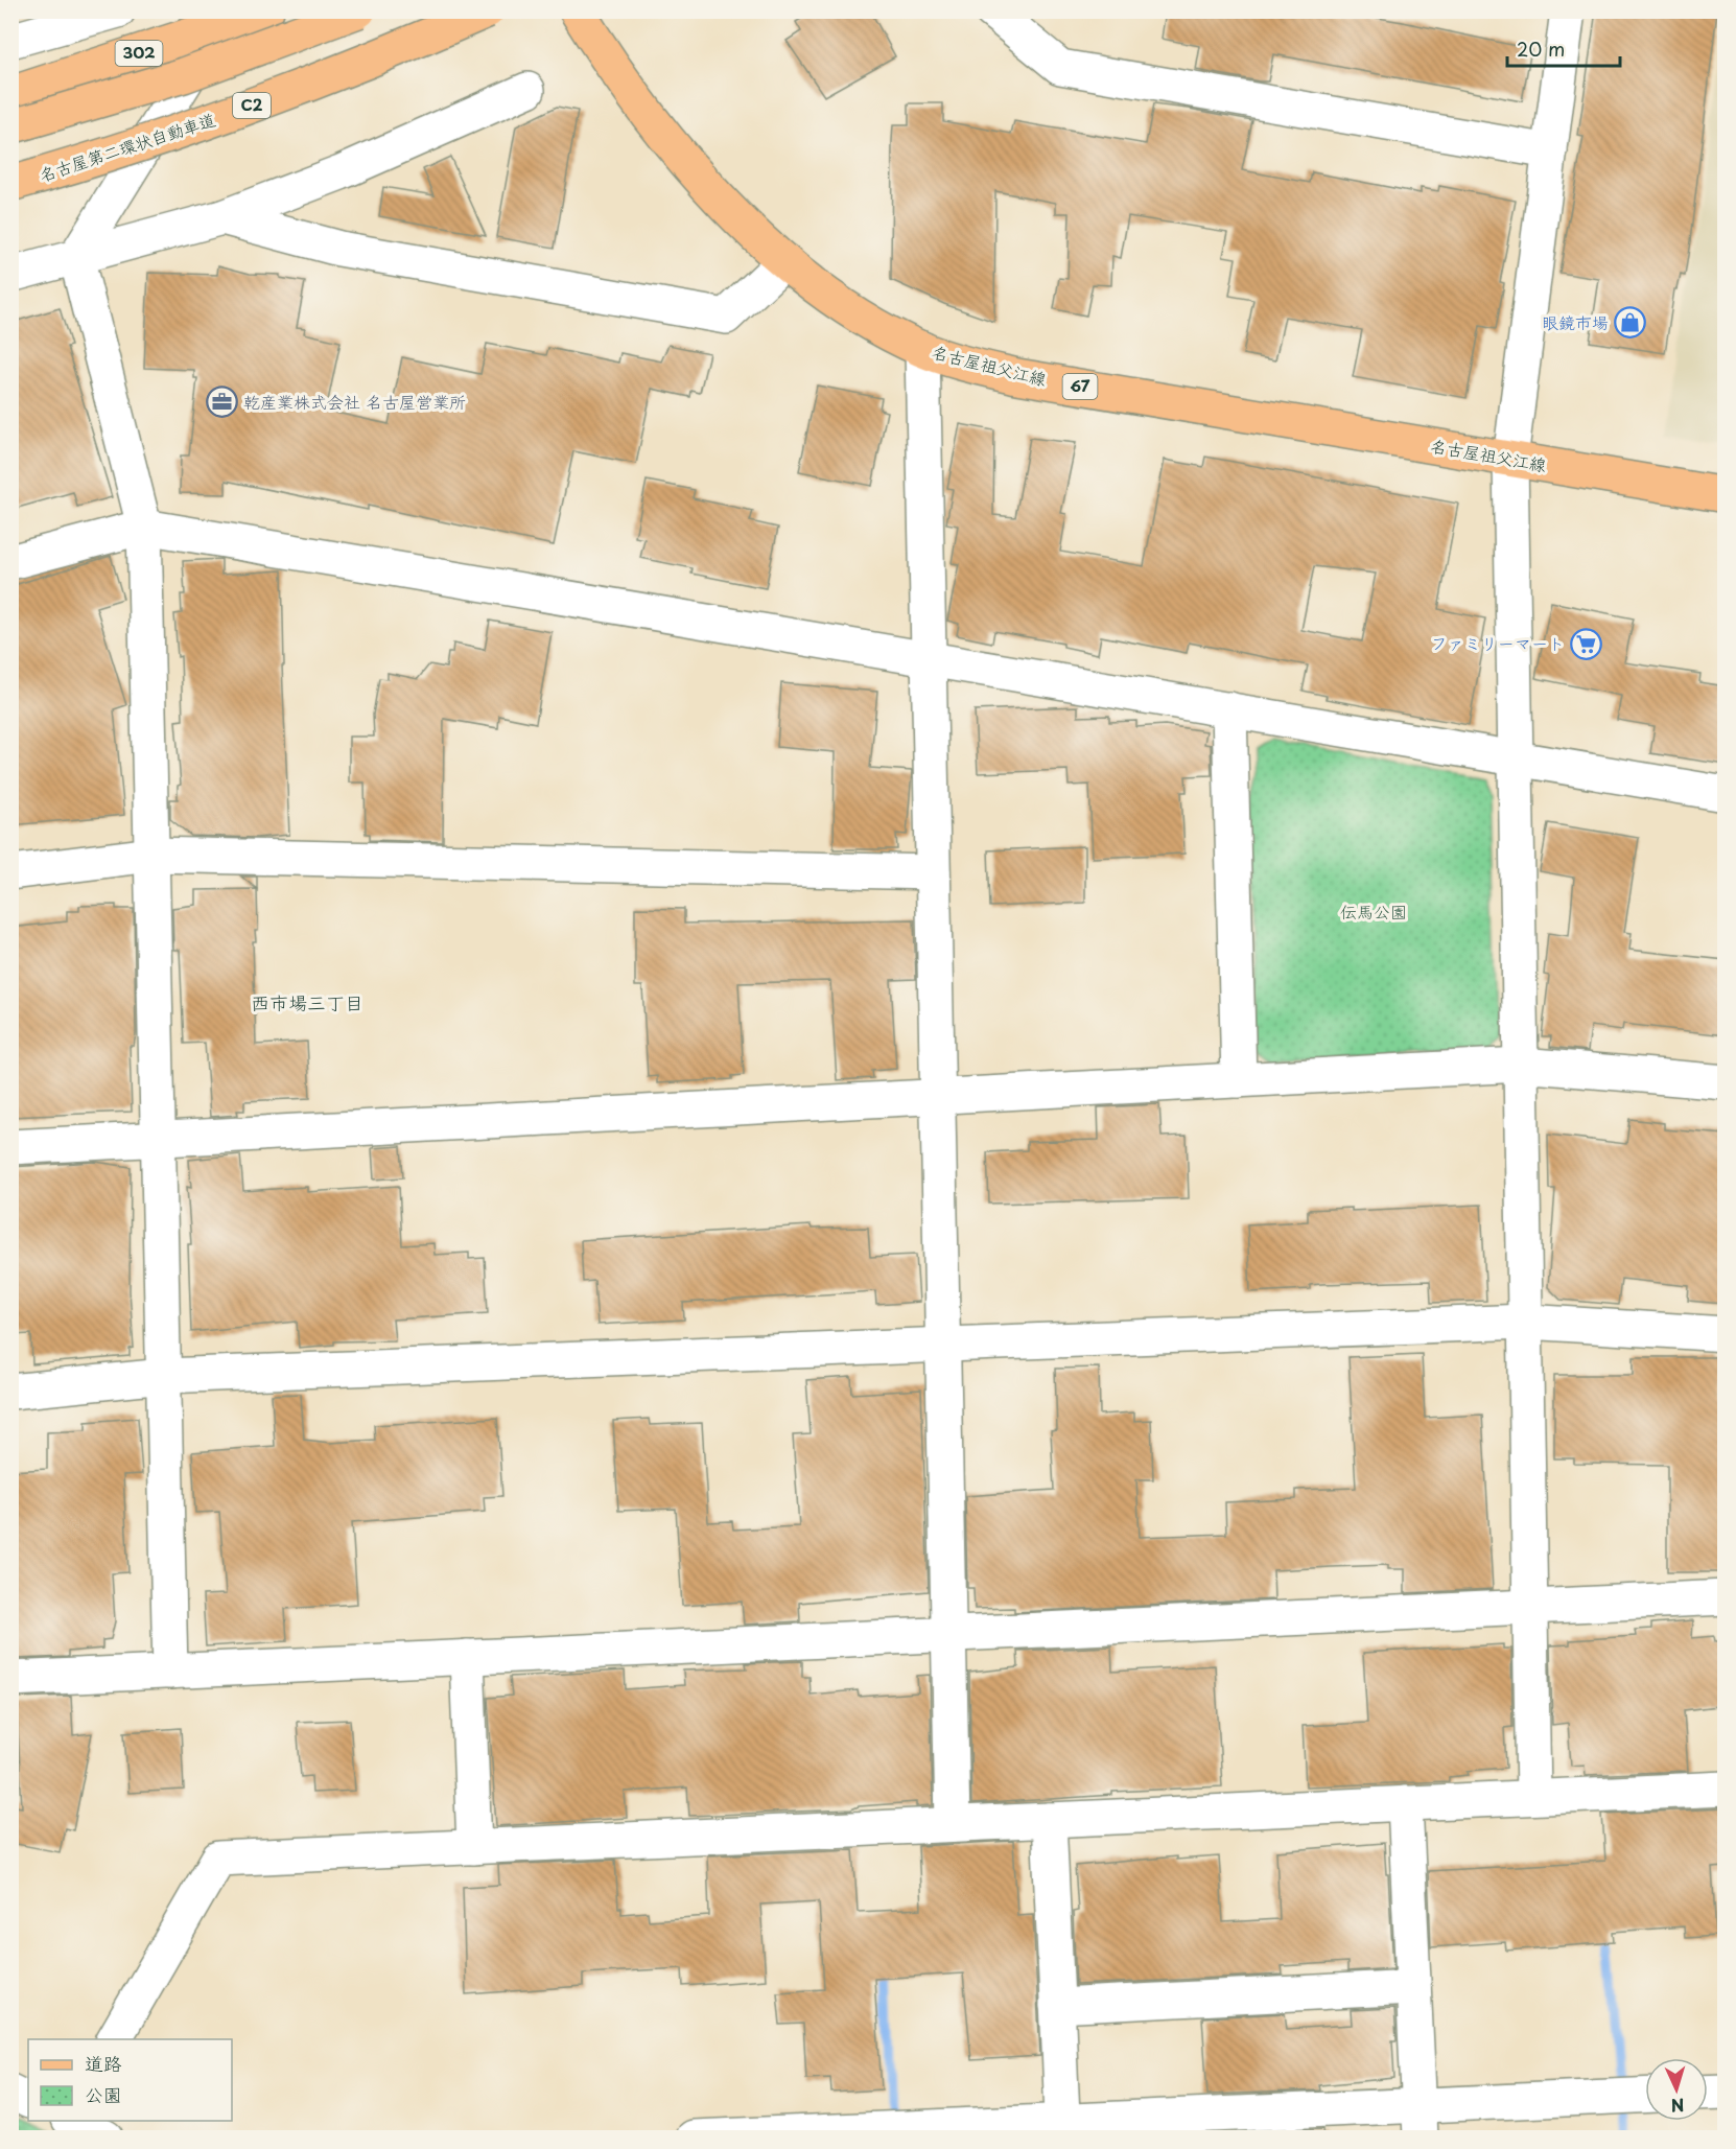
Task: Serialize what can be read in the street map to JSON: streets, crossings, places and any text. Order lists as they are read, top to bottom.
{
  "streets": {
    "main road": [
      "302",
      "C2",
      "名古屋第二環状自動車道",
      "名古屋祖父江線",
      "67"
    ]
  },
  "districts": ["西市場三丁目"],
  "parks": ["伝馬公園"],
  "places": {
    "shop": ["眼鏡市場"],
    "office": ["乾産業株式会社 名古屋営業所"],
    "supermarket": ["ファミリーマート"]
  },
  "legend": ["道路", "公園"],
  "scale_bar": "20 m",
  "north": "bottom"
}
